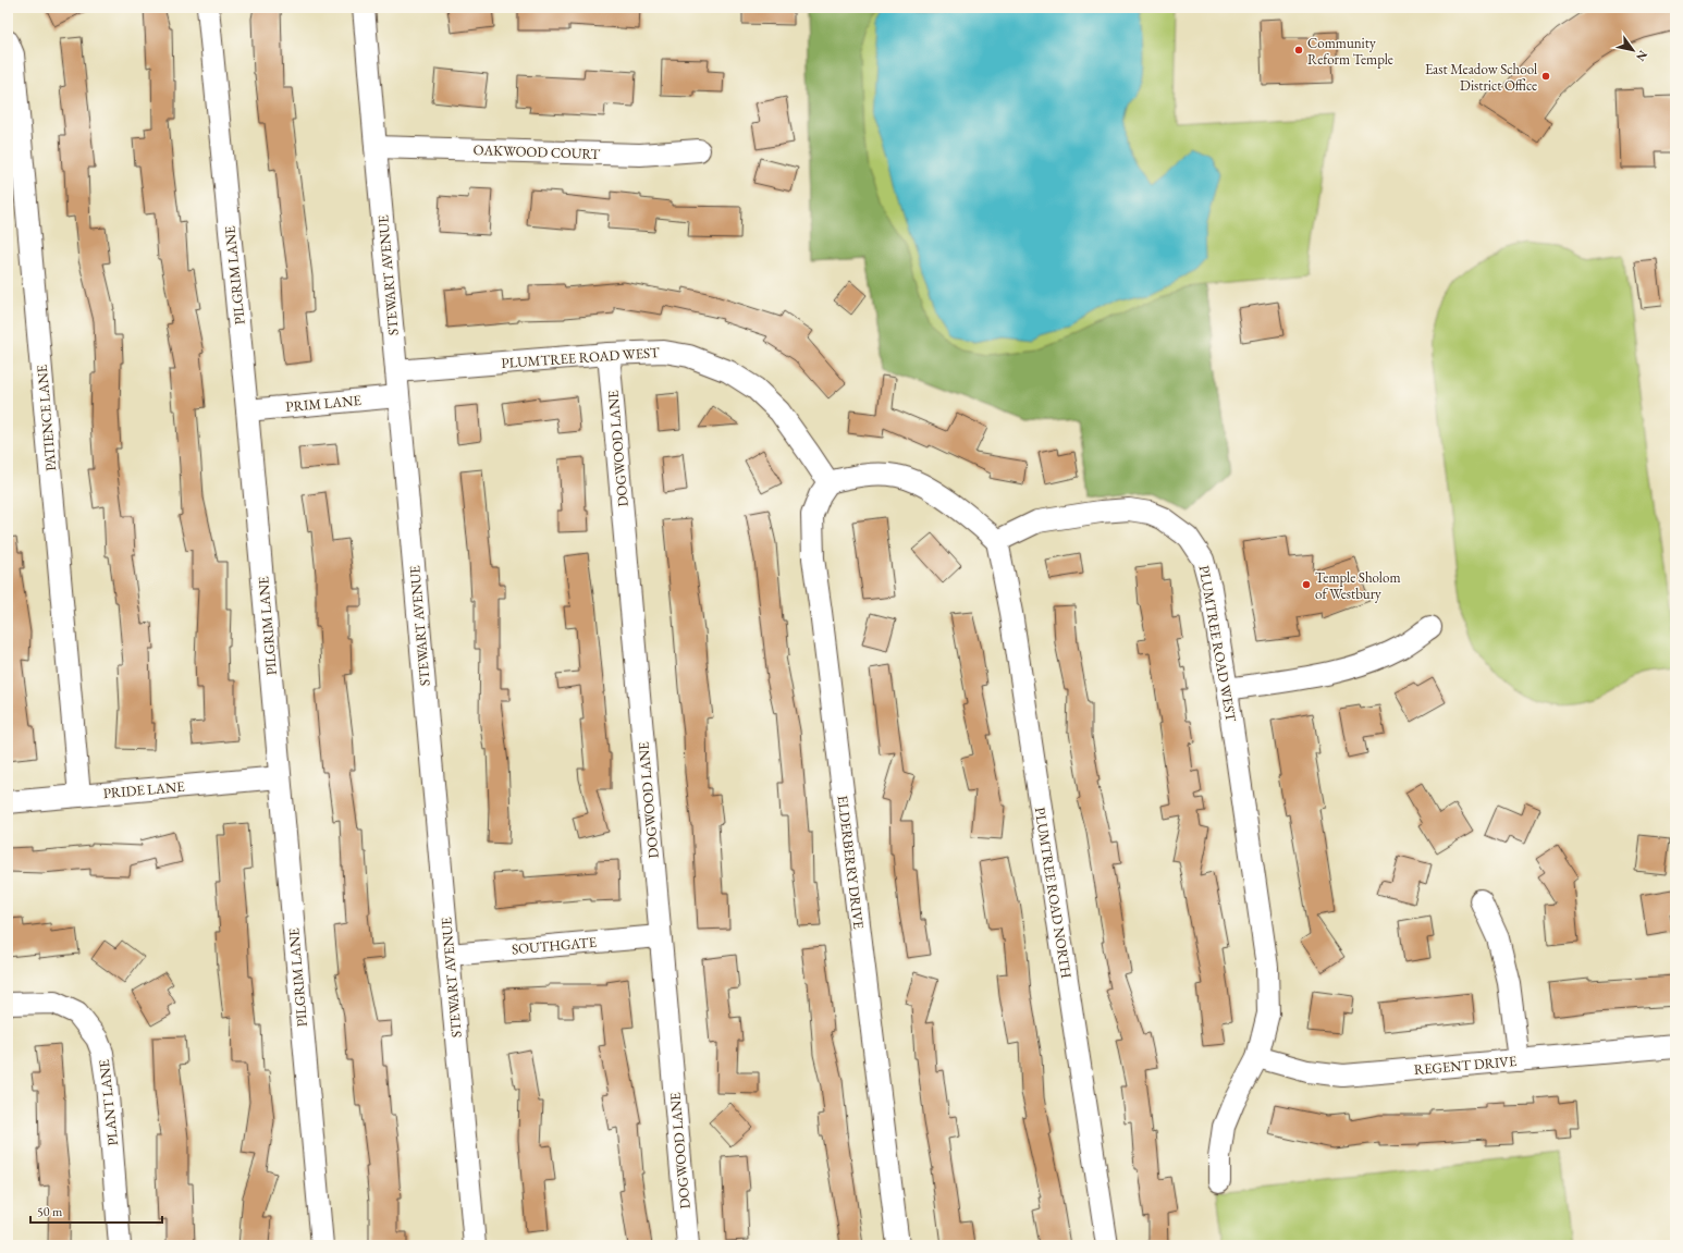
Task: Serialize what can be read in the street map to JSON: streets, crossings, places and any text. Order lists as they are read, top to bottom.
{
  "streets": {
    "street": [
      "OAKWOOD COURT",
      "PILGRIM LANE",
      "STEWART AVENUE",
      "PLUMTREE ROAD WEST",
      "PRIM LANE",
      "PATIENCE LANE",
      "DOGWOOD LANE",
      "PRIDE LANE",
      "ELDERBERRY DRIVE",
      "PLUMTREE ROAD NORTH",
      "SOUTHGATE",
      "REGENT DRIVE",
      "PLANT LANE"
    ]
  },
  "crossings": [
    ["OAKWOOD COURT", "STEWART AVENUE"],
    ["PILGRIM LANE", "PRIM LANE"],
    ["PILGRIM LANE", "PRIDE LANE"],
    ["STEWART AVENUE", "PLUMTREE ROAD WEST"],
    ["STEWART AVENUE", "PRIM LANE"],
    ["STEWART AVENUE", "SOUTHGATE"],
    ["PLUMTREE ROAD WEST", "DOGWOOD LANE"],
    ["PLUMTREE ROAD WEST", "ELDERBERRY DRIVE"],
    ["PLUMTREE ROAD WEST", "PLUMTREE ROAD NORTH"],
    ["PLUMTREE ROAD WEST", "REGENT DRIVE"],
    ["PATIENCE LANE", "PRIDE LANE"],
    ["DOGWOOD LANE", "SOUTHGATE"]
  ],
  "places": ["Community Reform Temple", "East Meadow School District Office", "Temple Sholom of Westbury"],
  "scale_bar": "50 m",
  "north": "bottom right"
}
